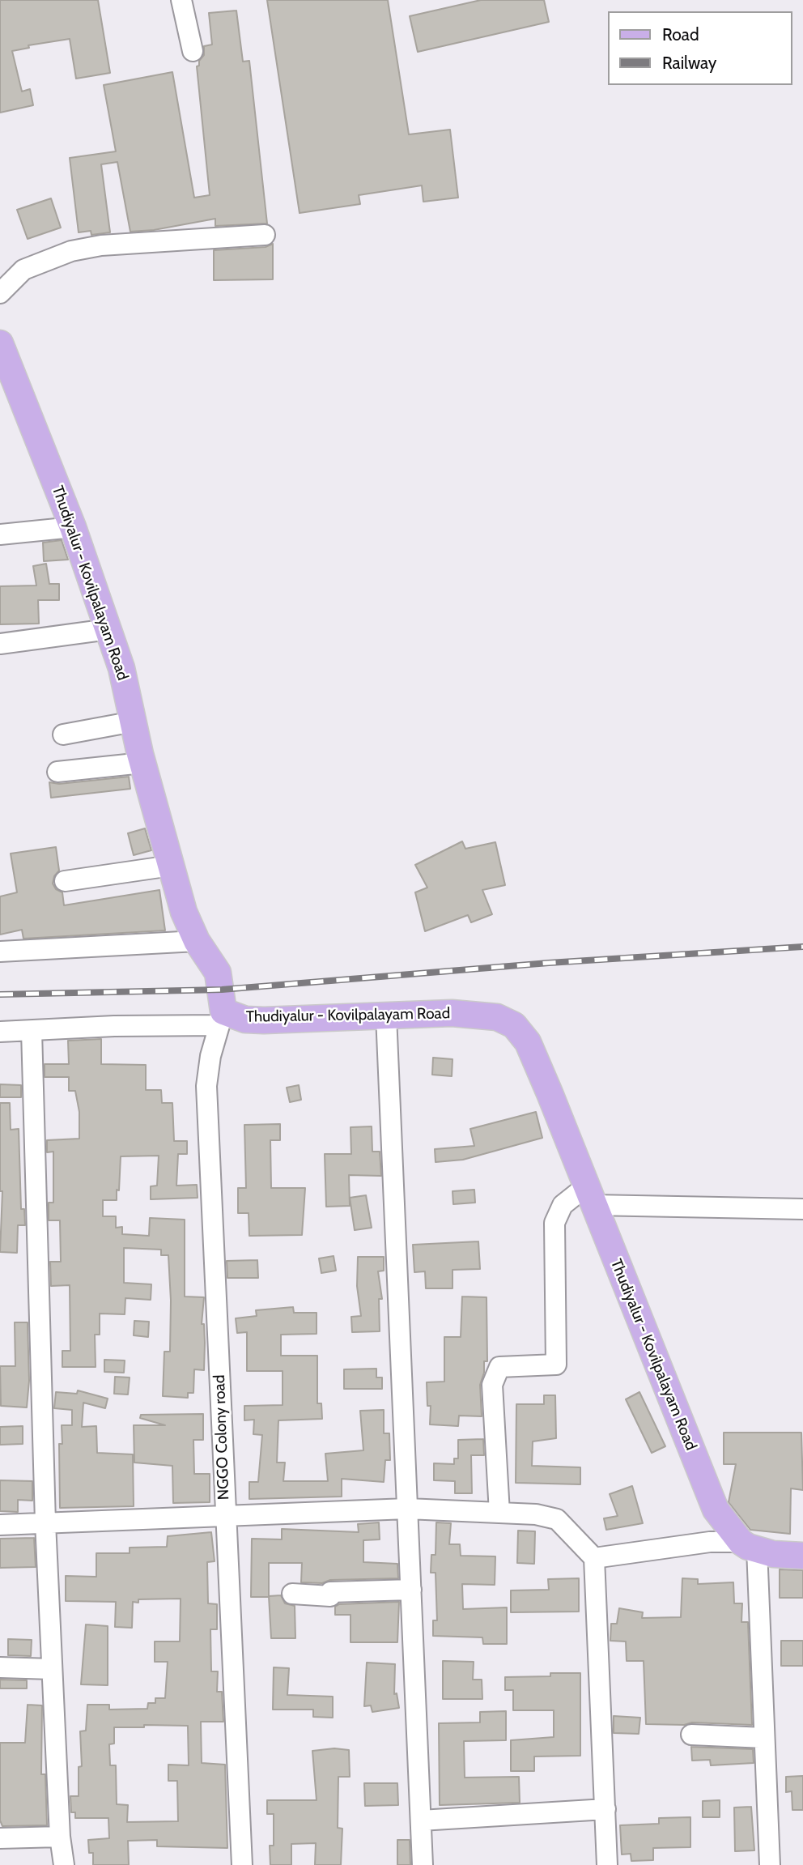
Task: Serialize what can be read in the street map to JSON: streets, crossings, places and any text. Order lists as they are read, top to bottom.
{
  "streets": {
    "main road": ["Thudiyalur - Kovilpalayam Road"],
    "street": ["NGGO Colony road"]
  },
  "crossings": [
    ["Thudiyalur - Kovilpalayam Road", "NGGO Colony road"]
  ],
  "legend": ["Road", "Railway"]
}
